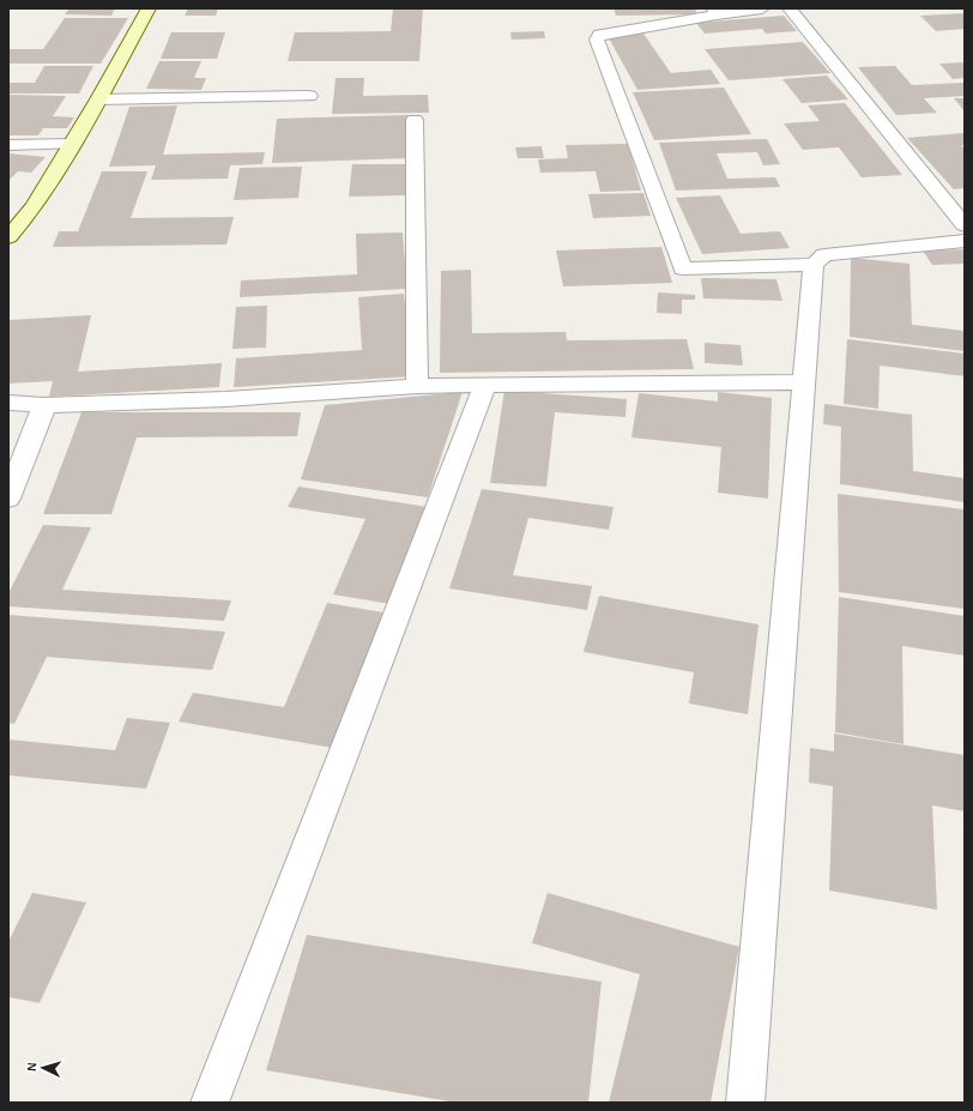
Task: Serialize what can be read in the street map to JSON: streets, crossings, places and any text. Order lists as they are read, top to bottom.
{
  "north": "left"
}
